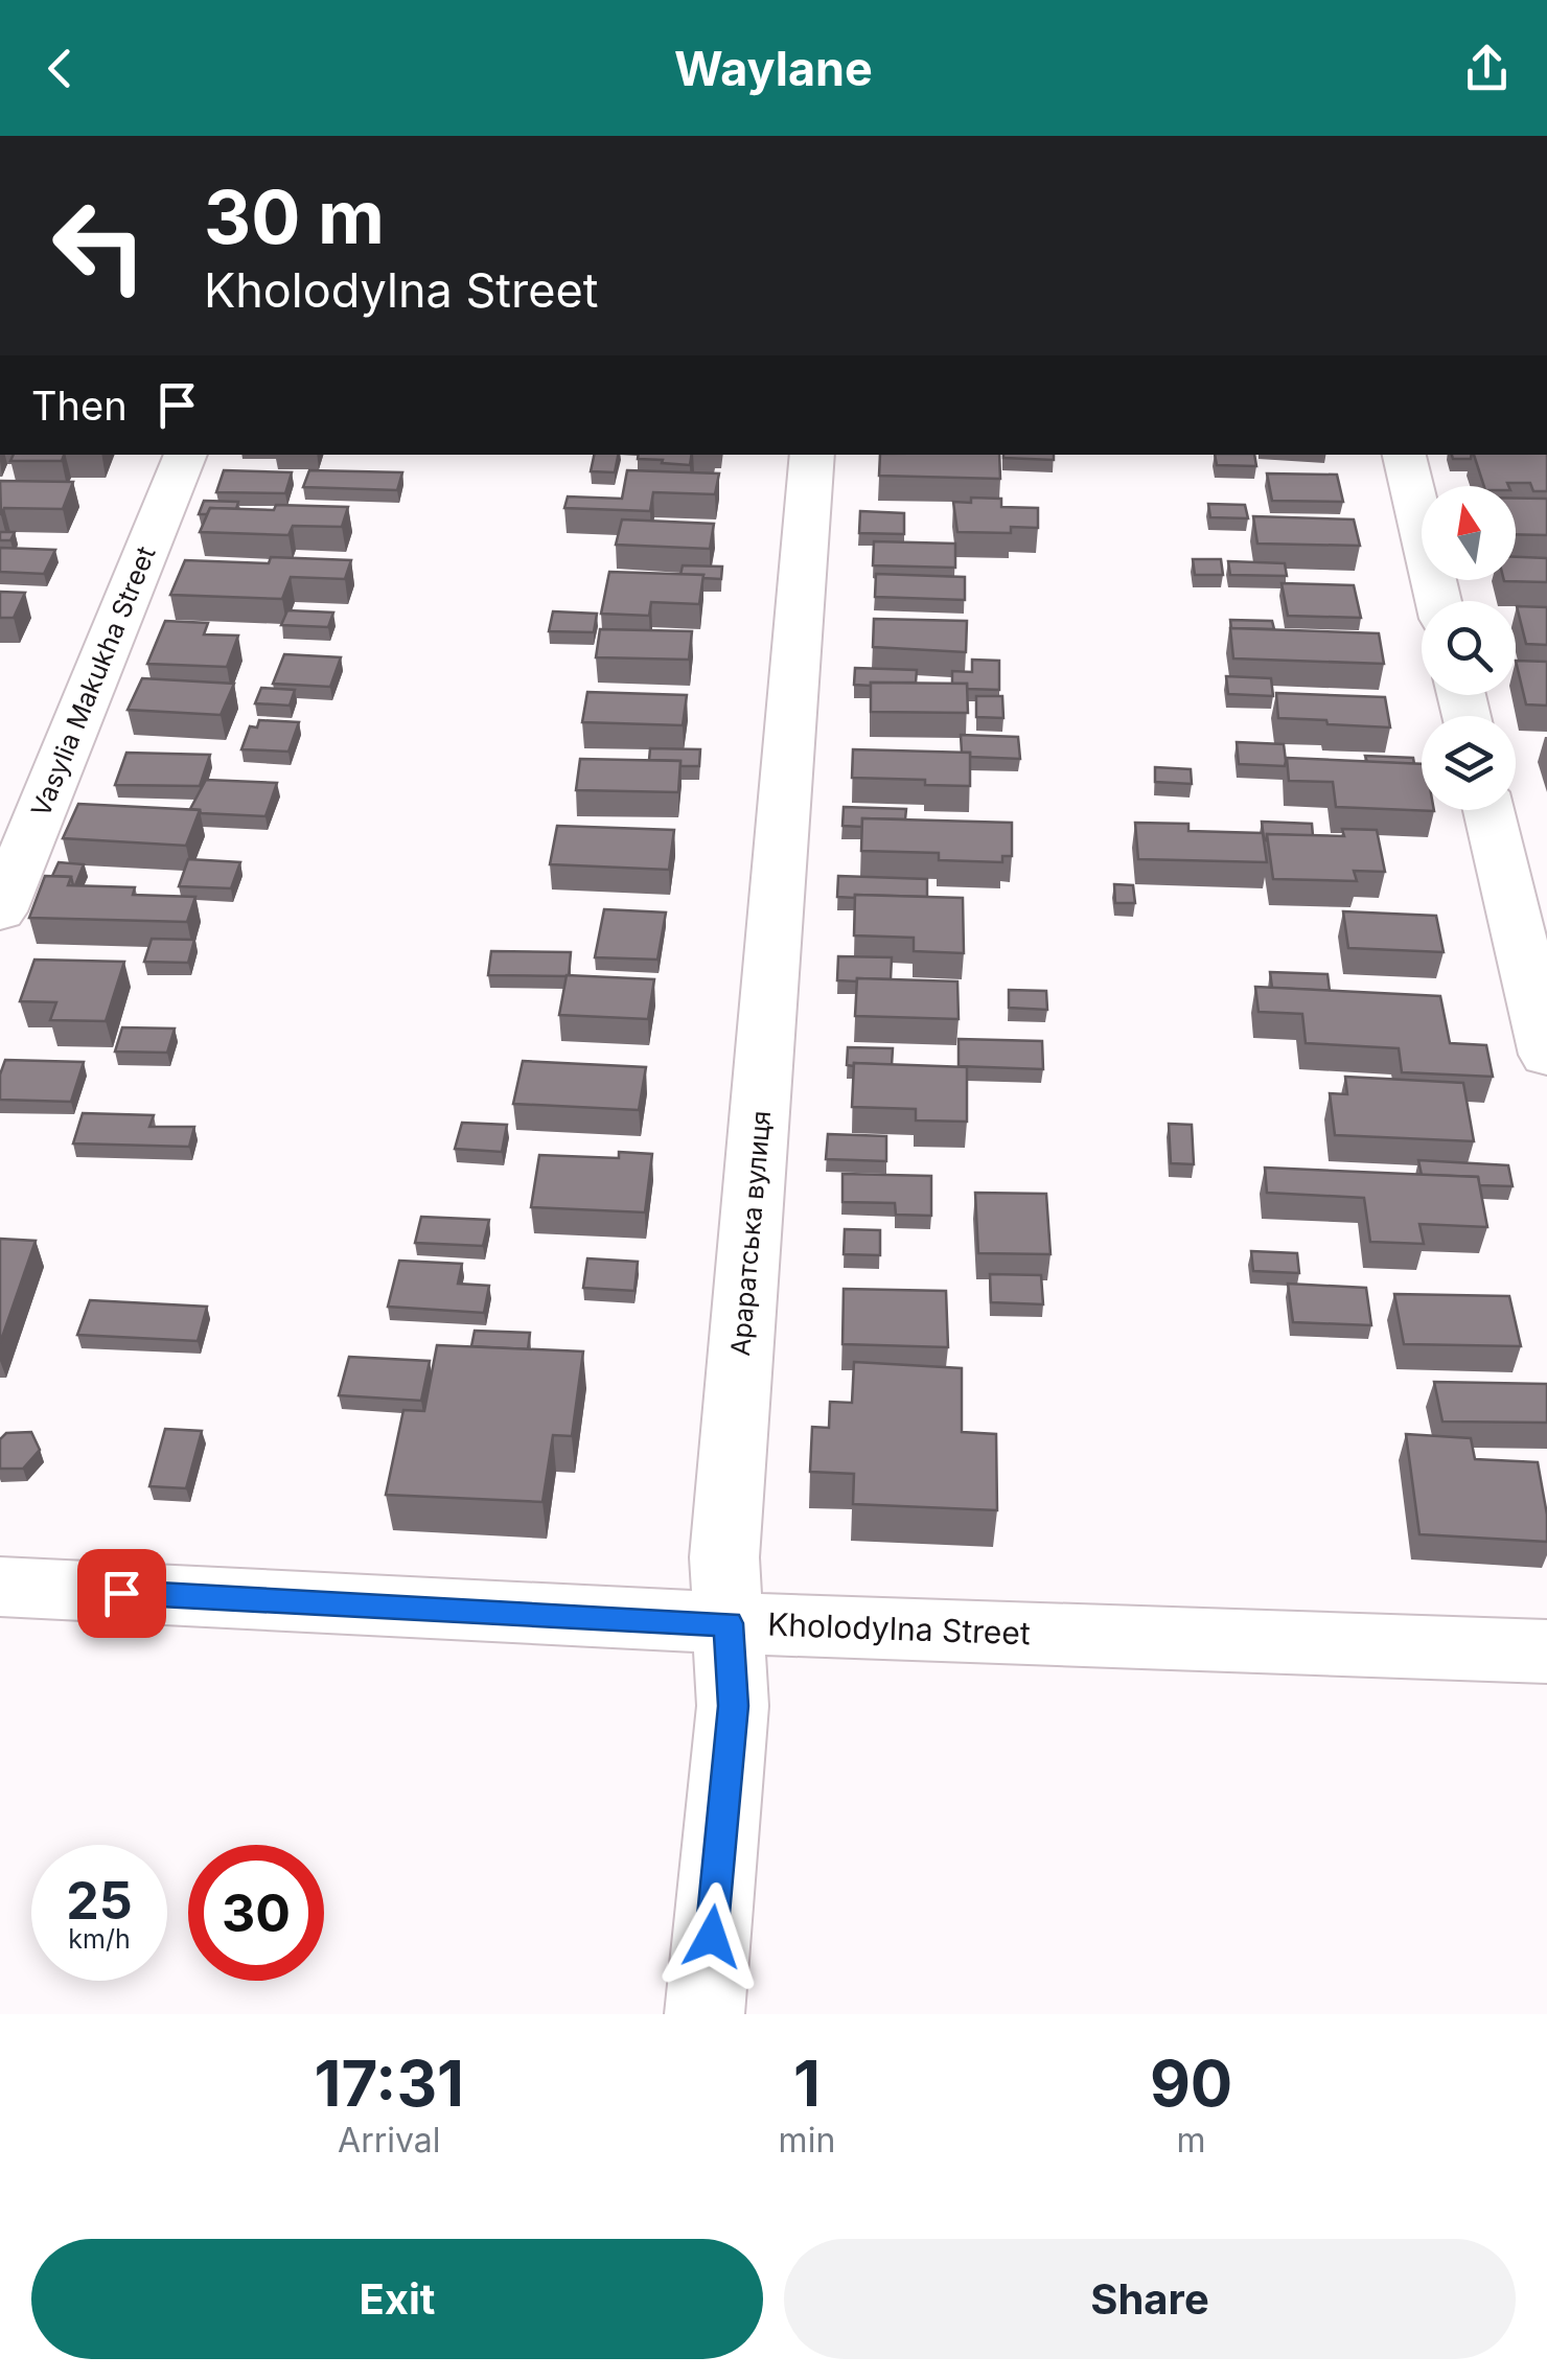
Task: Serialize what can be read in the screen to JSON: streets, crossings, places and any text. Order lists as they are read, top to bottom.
{
  "streets": {
    "street": ["Vasylia Makukha Street", "Араратська вулиця", "Kholodylna Street"]
  },
  "crossings": [
    ["Араратська вулиця", "Kholodylna Street"]
  ],
  "north": "top",
  "page": {
    "header": "Waylane",
    "turn": ["30 m", "Kholodylna Street"],
    "then": "Then",
    "speed": "25 km/h",
    "limit": "30",
    "eta": [
      "17:31",
      "Arrival",
      "1",
      "min",
      "90",
      "m"
    ],
    "buttons": ["Exit", "Share"]
  }
}
